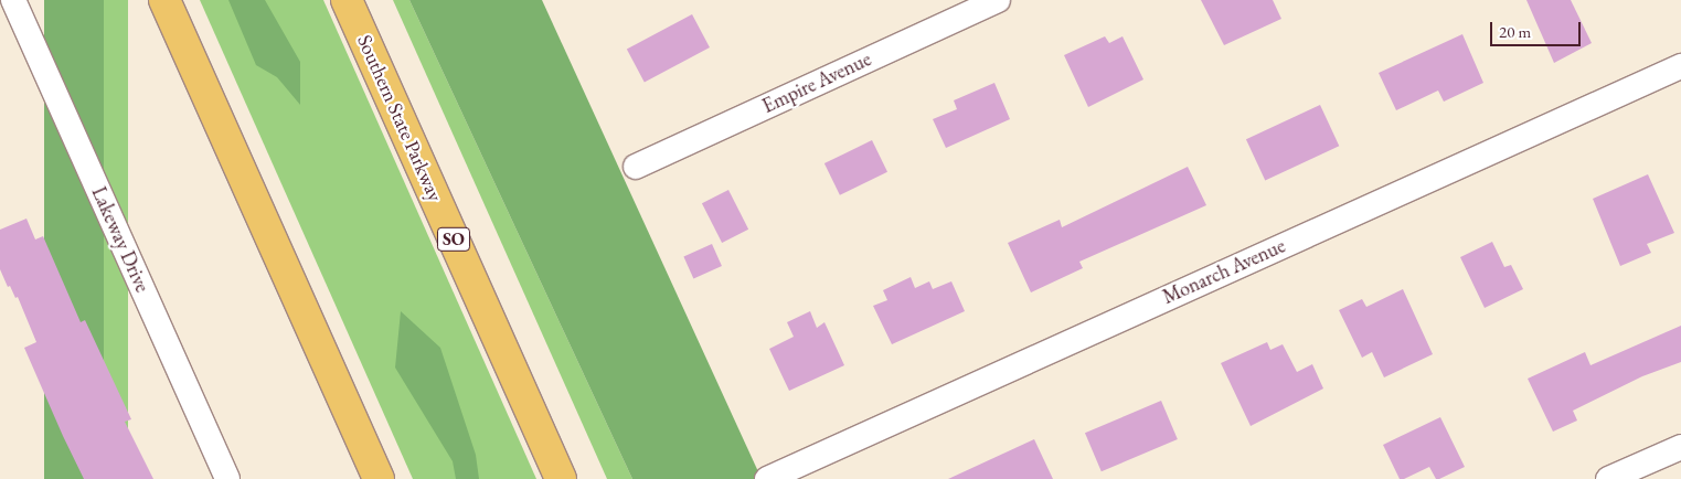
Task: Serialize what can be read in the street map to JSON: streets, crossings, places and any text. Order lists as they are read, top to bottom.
{
  "streets": {
    "highway": ["Southern State Parkway", "SO"],
    "street": ["Empire Avenue", "Lakeway Drive", "Monarch Avenue"]
  },
  "scale_bar": "20 m"
}
